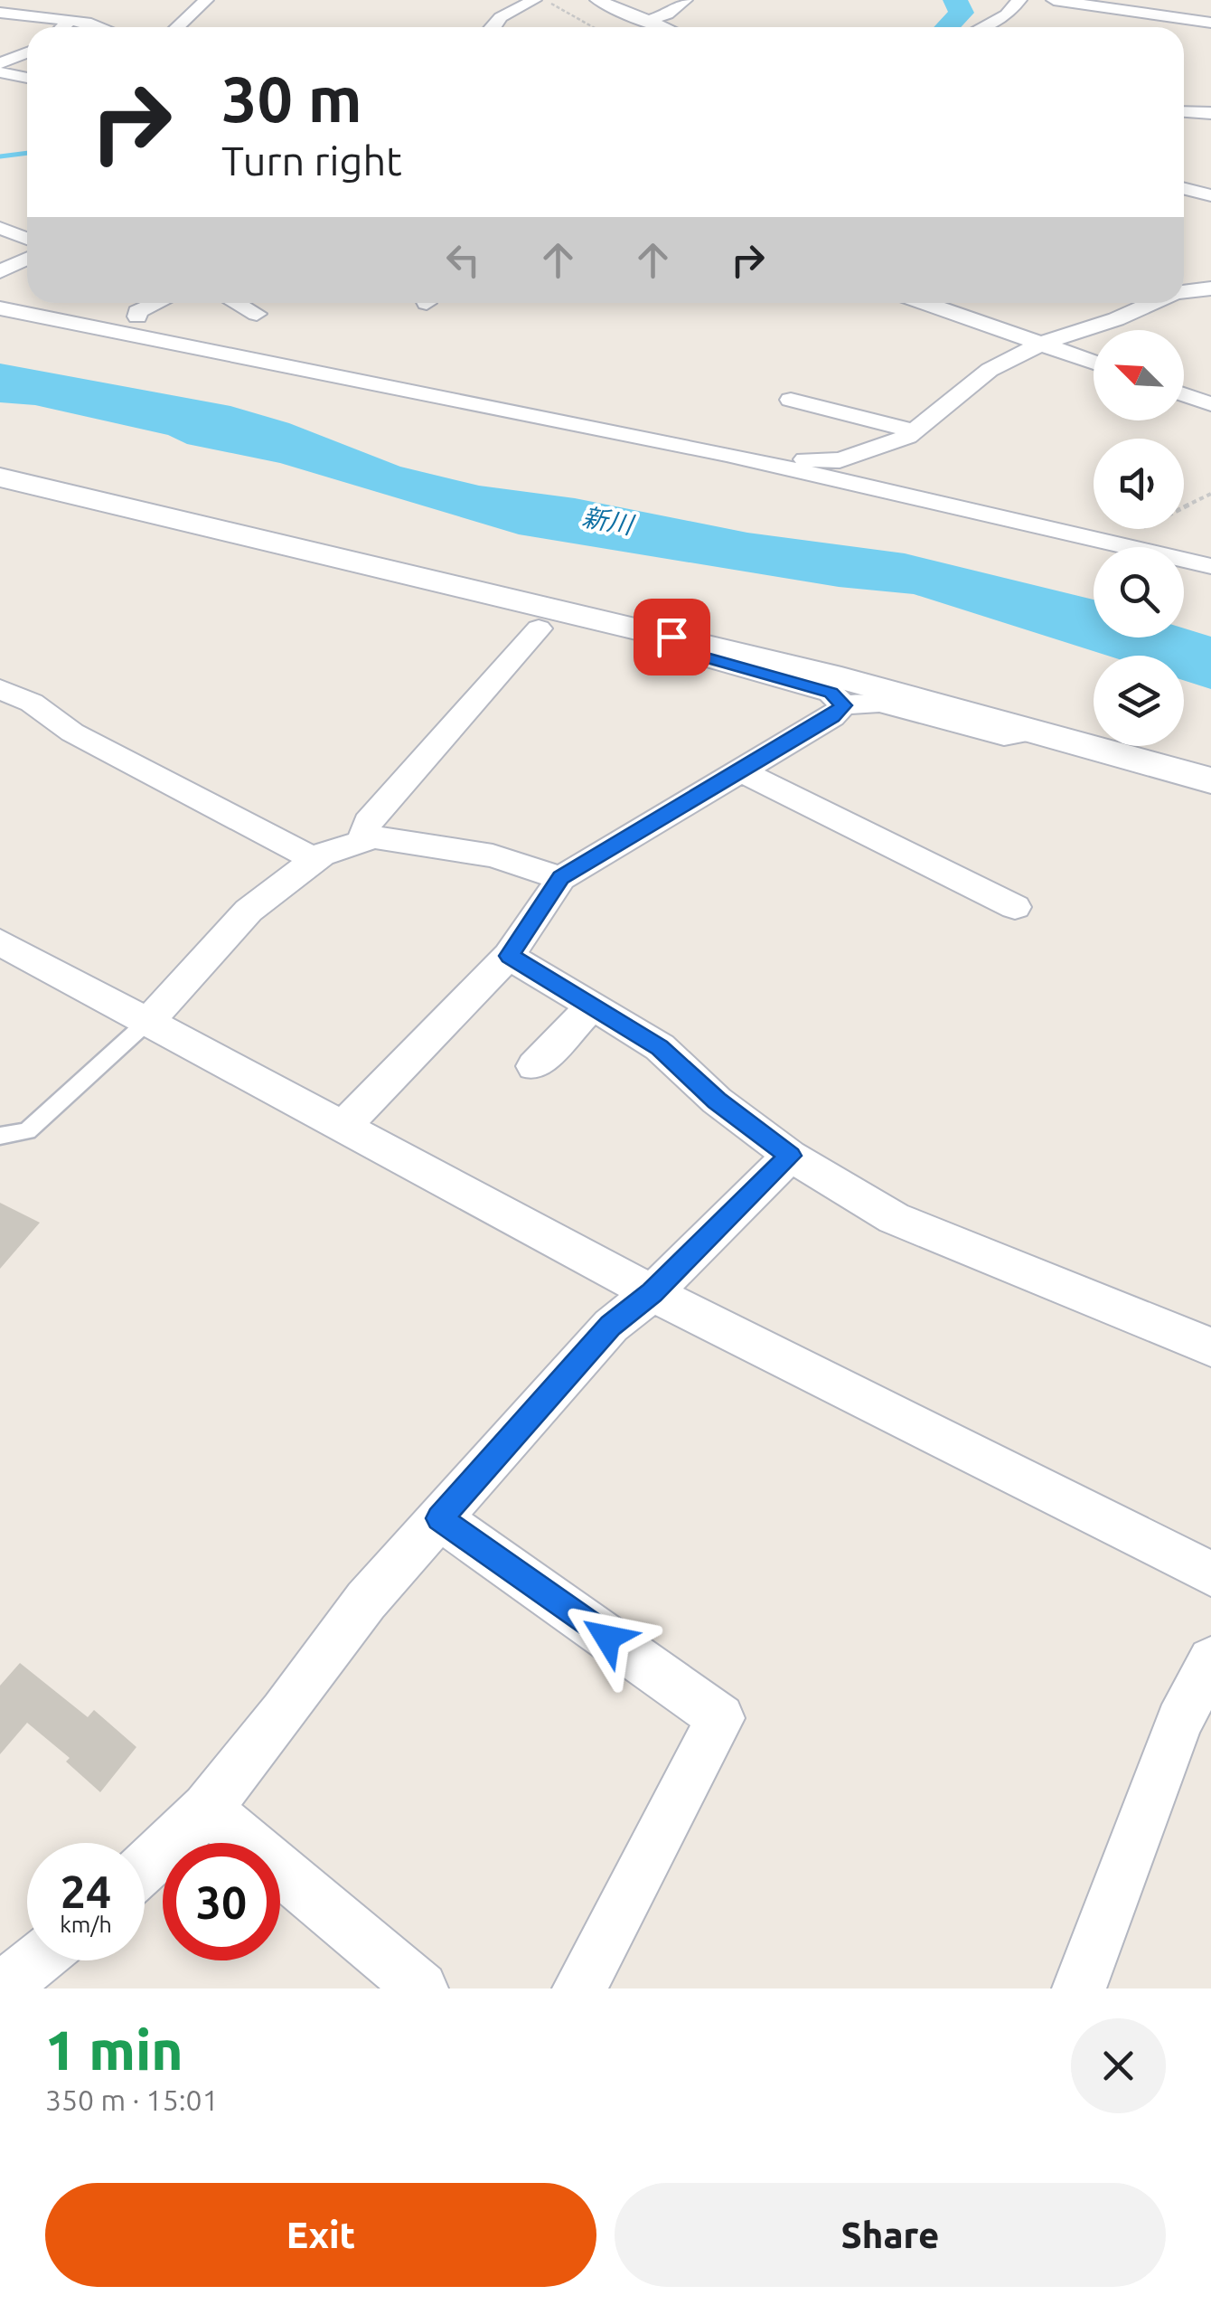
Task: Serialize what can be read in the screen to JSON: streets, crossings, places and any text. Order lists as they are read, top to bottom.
{
  "water": ["新川"],
  "north": "top left",
  "page": {
    "turn": ["30 m", "Turn right"],
    "speed": "24 km/h",
    "limit": "30",
    "heading": ["1 min", "350 m · 15:01"],
    "buttons": ["Exit", "Share"]
  }
}
